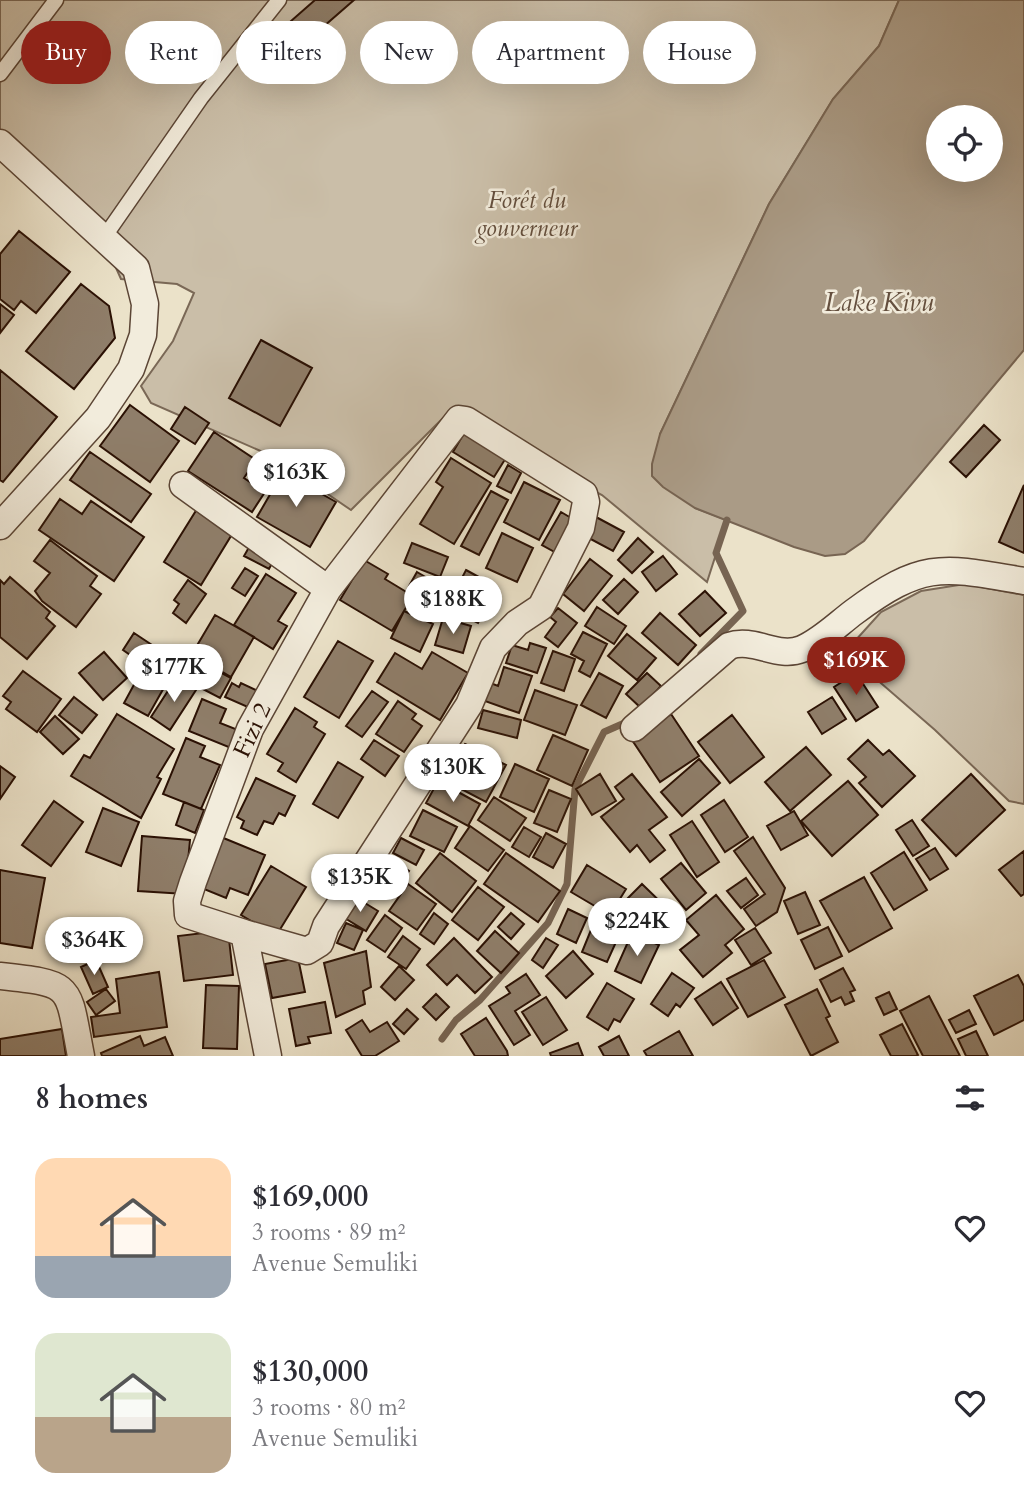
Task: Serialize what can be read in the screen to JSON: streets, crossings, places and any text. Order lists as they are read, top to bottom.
{
  "streets": {
    "street": ["Fizi 2"]
  },
  "water": ["Lake Kivu"],
  "parks": ["Forêt du gouverneur"],
  "page": {
    "chip": [
      "Buy",
      "Rent",
      "Filters",
      "New",
      "Apartment",
      "House"
    ],
    "price": [
      "$163K",
      "$188K",
      "$169K",
      "$177K",
      "$130K",
      "$135K",
      "$224K",
      "$364K"
    ],
    "heading": "8 homes",
    "list": [
      {
        "name": "$169,000",
        "note": "3 rooms · 89 m² · Avenue Semuliki"
      },
      {
        "name": "$130,000",
        "note": "3 rooms · 80 m² · Avenue Semuliki"
      }
    ]
  }
}
